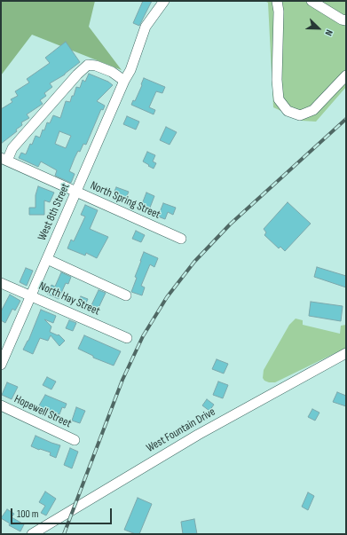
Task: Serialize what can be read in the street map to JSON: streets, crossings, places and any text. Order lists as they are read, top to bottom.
{
  "streets": {
    "street": [
      "North Spring Street",
      "West 8th Street",
      "North Hay Street",
      "Hopewell Street",
      "West Fountain Drive"
    ]
  },
  "crossings": [
    ["North Spring Street", "West 8th Street"],
    ["West 8th Street", "North Hay Street"]
  ],
  "scale_bar": "100 m",
  "north": "bottom right"
}
